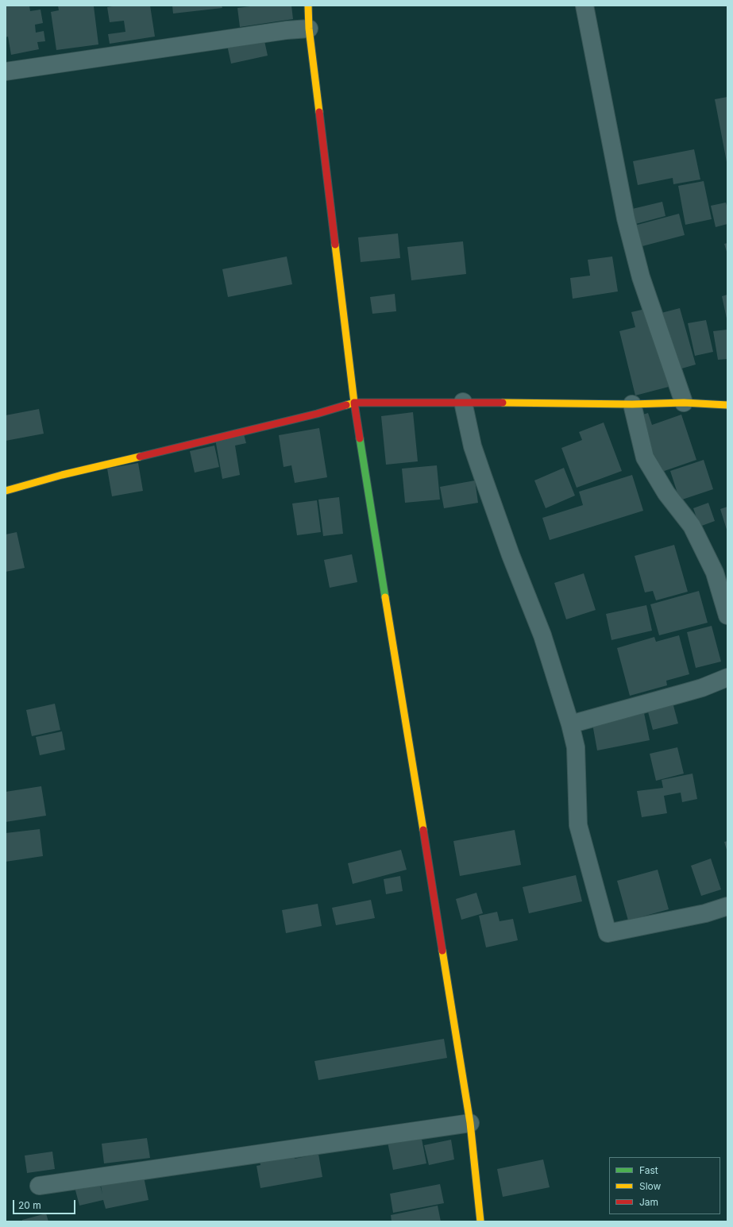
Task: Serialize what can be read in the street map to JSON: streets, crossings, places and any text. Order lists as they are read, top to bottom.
{
  "legend": ["Fast", "Slow", "Jam"],
  "scale_bar": "20 m"
}
